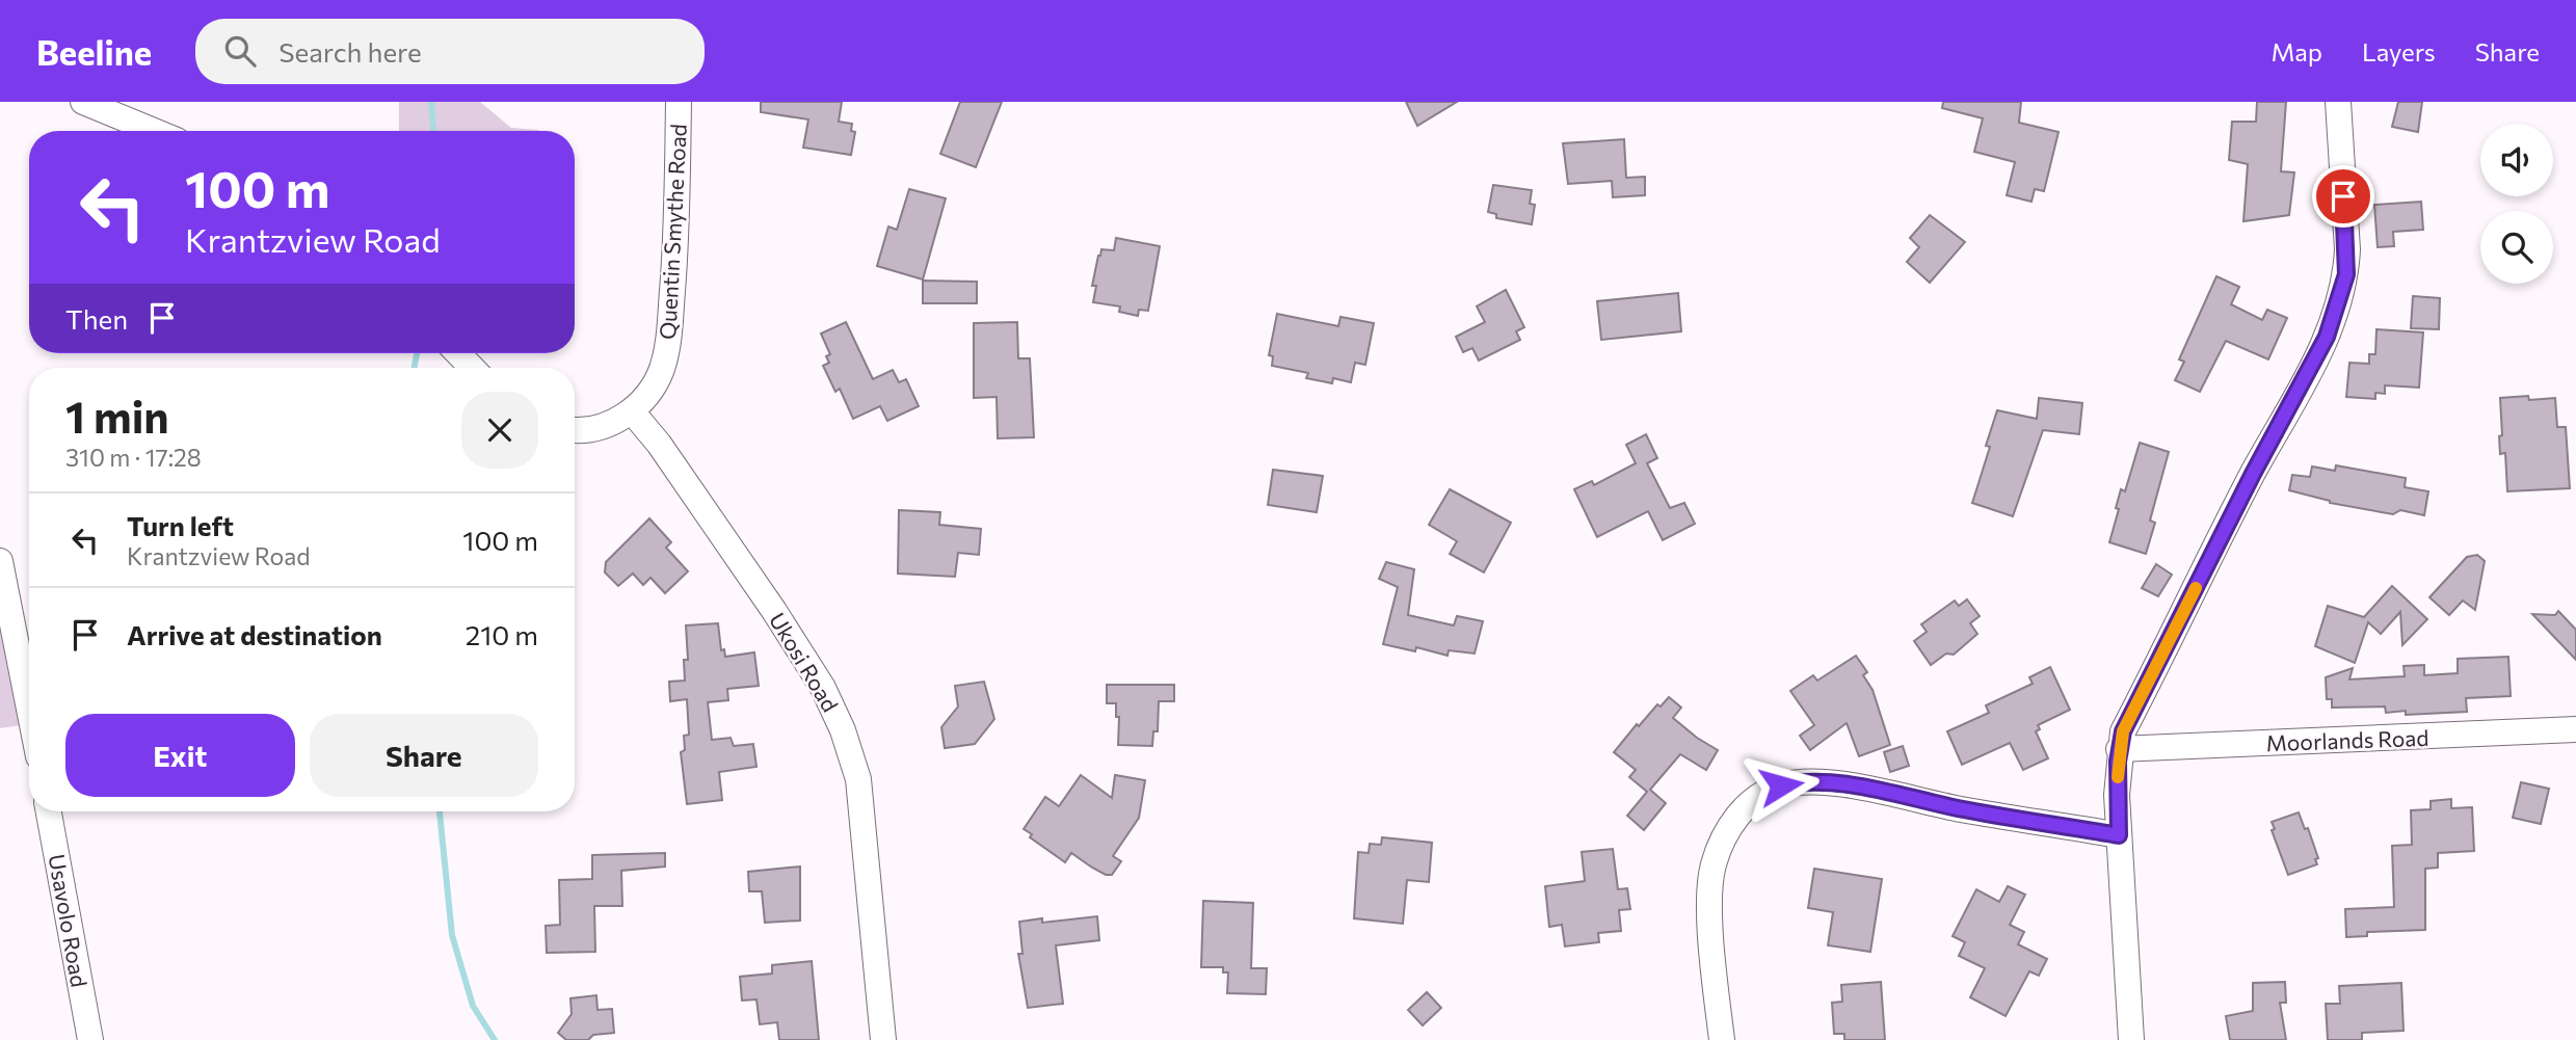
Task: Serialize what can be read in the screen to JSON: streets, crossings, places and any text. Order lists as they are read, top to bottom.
{
  "streets": {
    "street": [
      "Quentin Smythe Road",
      "Ukosi Road",
      "Moorlands Road",
      "Usavolo Road"
    ]
  },
  "crossings": [
    ["Quentin Smythe Road", "Ukosi Road"]
  ],
  "page": {
    "header": "Beeline",
    "search": "Search here",
    "nav": ["Map", "Layers", "Share"],
    "turn": ["100 m", "Krantzview Road"],
    "then": "Then",
    "heading": ["1 min", "310 m · 17:28"],
    "list": [
      {
        "name": "Turn left",
        "note": "Krantzview Road",
        "value": "100 m"
      },
      {
        "name": "Arrive at destination",
        "value": "210 m"
      }
    ],
    "buttons": ["Exit", "Share"]
  }
}
